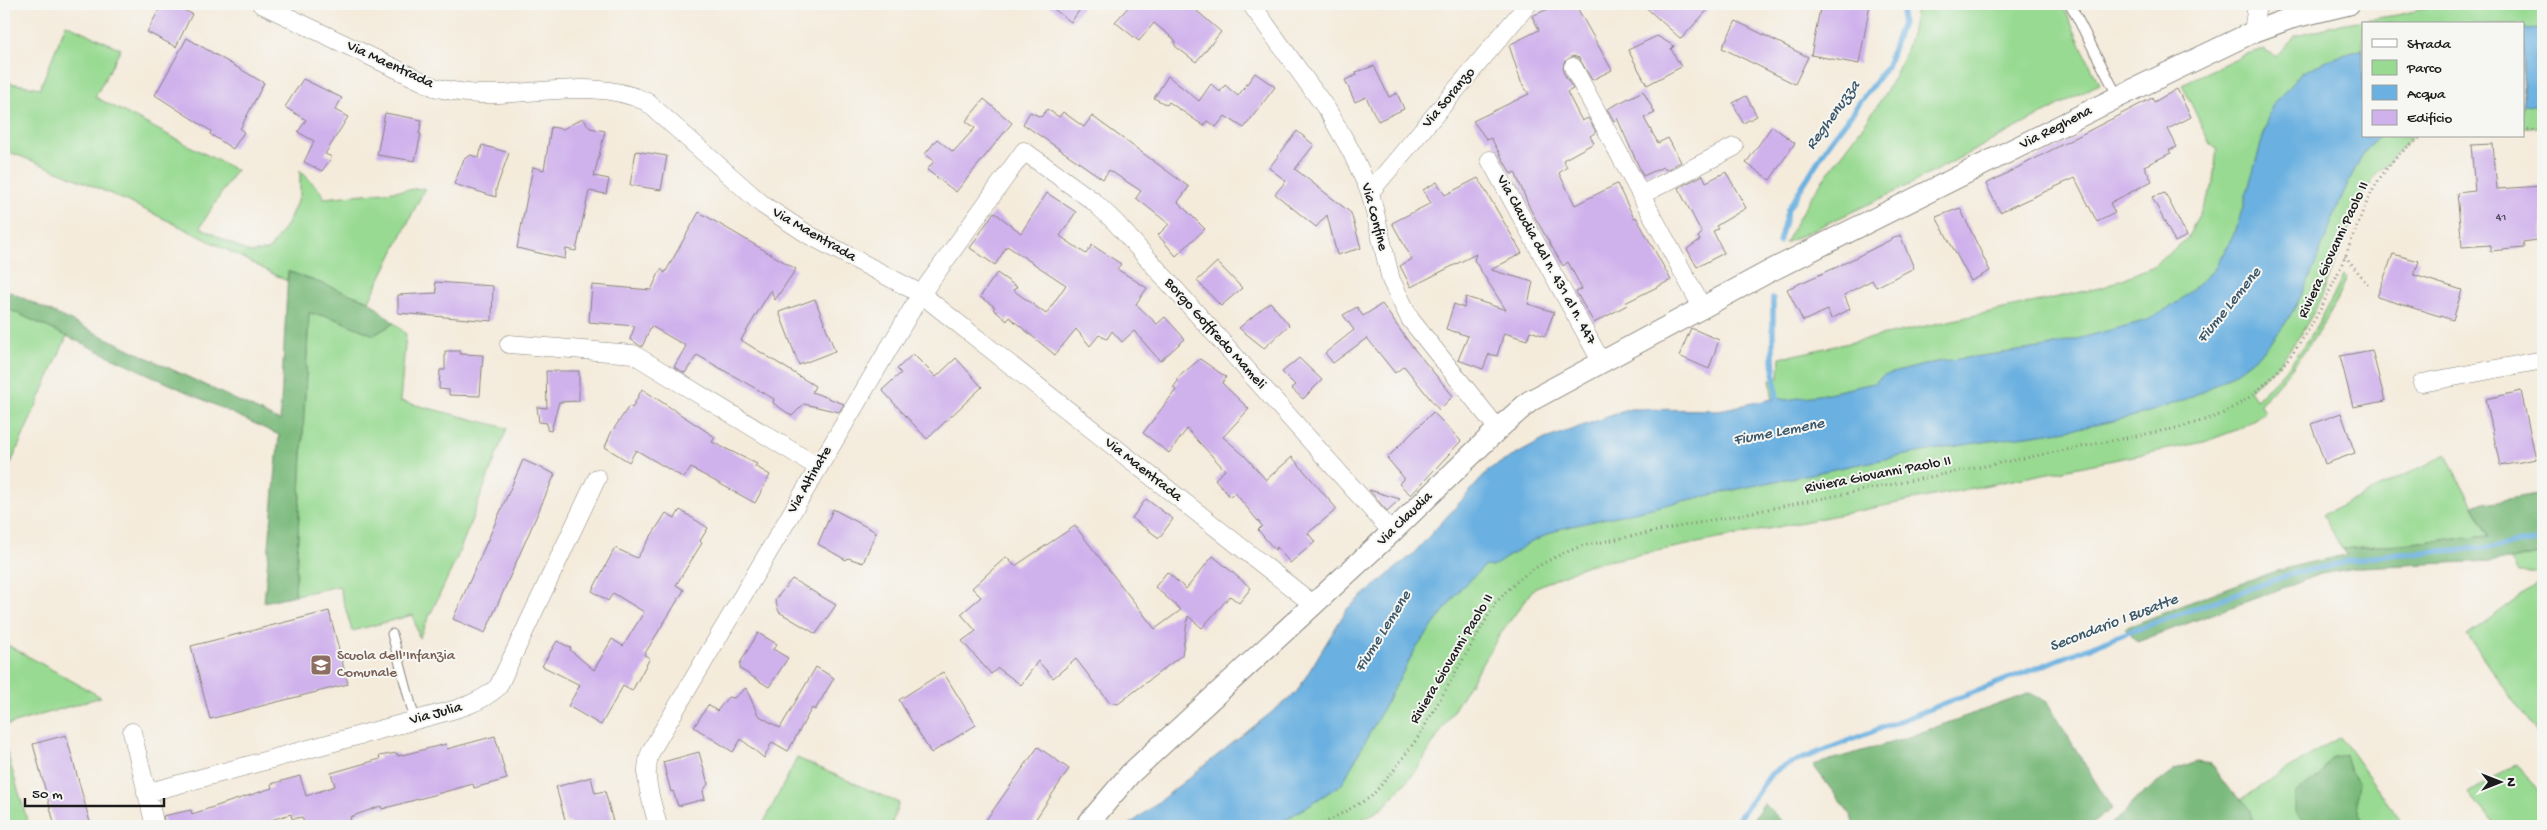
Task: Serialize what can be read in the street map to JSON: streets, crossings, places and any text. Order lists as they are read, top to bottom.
{
  "streets": {
    "street": [
      "Via Maentrada",
      "Via Soranzo",
      "Via Reghena",
      "Via Confine",
      "Via Claudia dal n. 431 al n. 447",
      "Borgo Goffredo Mameli",
      "Via Altinate",
      "Via Claudia",
      "Via Julia"
    ],
    "path": ["Riviera Giovanni Paolo II"]
  },
  "crossings": [
    ["Via Maentrada", "Via Altinate"],
    ["Via Maentrada", "Via Claudia"],
    ["Via Soranzo", "Via Confine"],
    ["Via Reghena", "Via Claudia"],
    ["Via Confine", "Via Claudia"],
    ["Via Claudia dal n. 431 al n. 447", "Via Claudia"],
    ["Borgo Goffredo Mameli", "Via Altinate"],
    ["Borgo Goffredo Mameli", "Via Claudia"]
  ],
  "water": ["Reghenuzza", "Fiume Lemene", "Secondario I Busatte"],
  "places": {
    "school or university": ["Scuola dell'Infanzia Comunale"]
  },
  "house_numbers": ["41"],
  "legend": [
    "Strada",
    "Parco",
    "Acqua",
    "Edificio"
  ],
  "scale_bar": "50 m",
  "north": "right"
}
